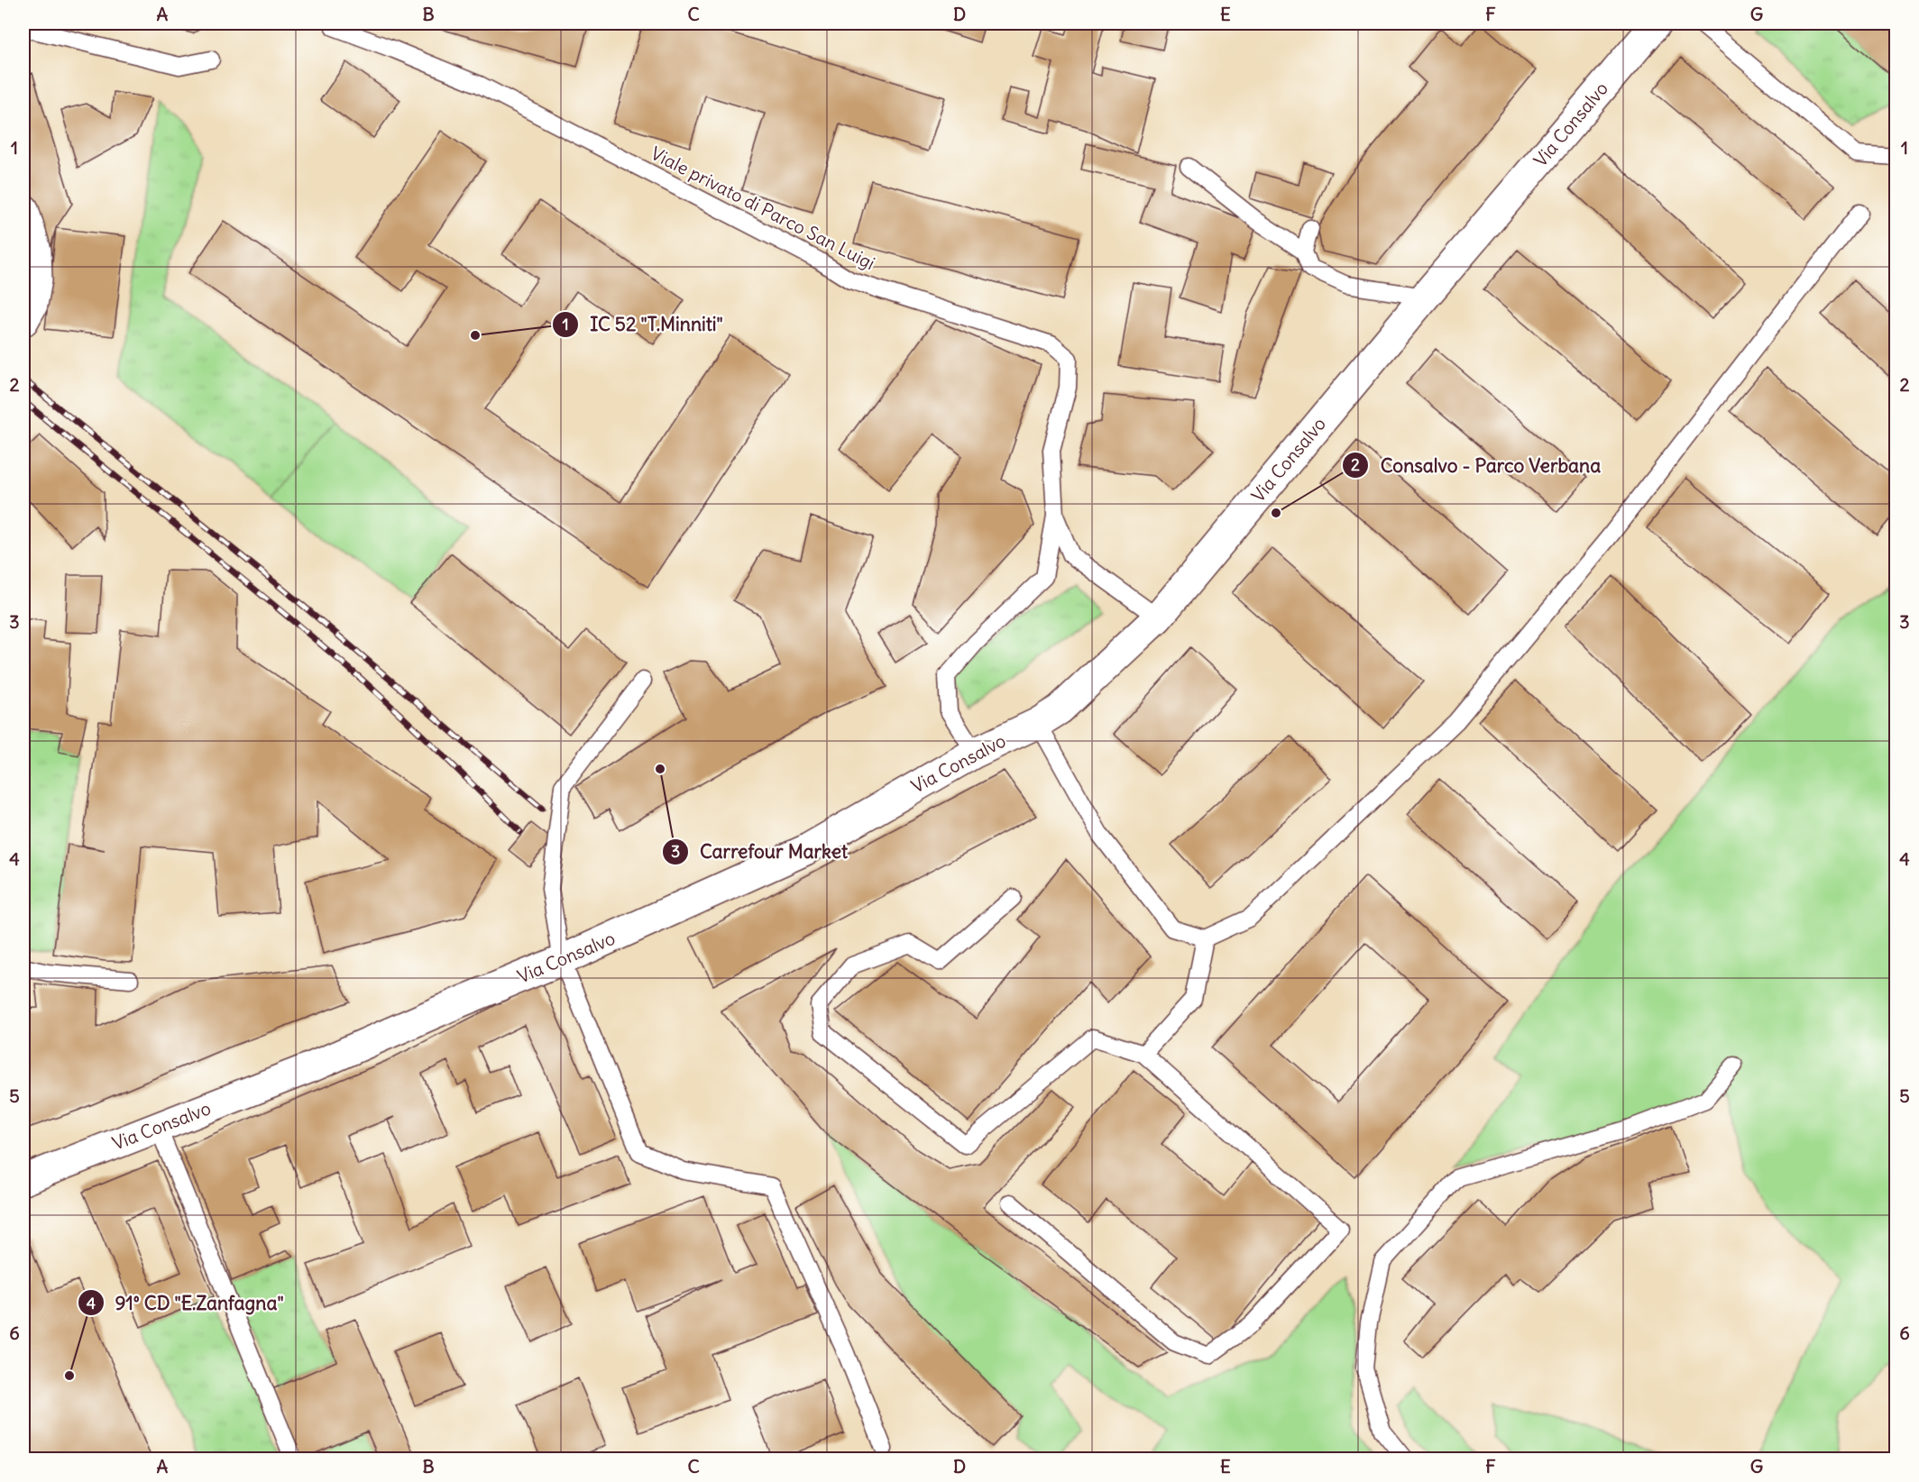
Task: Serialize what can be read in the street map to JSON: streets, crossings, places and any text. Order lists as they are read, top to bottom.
{
  "streets": {
    "street": ["Via Consalvo"],
    "lane": ["Viale privato di Parco San Luigi"]
  },
  "places": [
    "IC 52 \"T.Minniti\"",
    "Consalvo - Parco Verbana",
    "Carrefour Market",
    "91° CD \"E.Zanfagna\""
  ],
  "grid": {
    "columns": [
      "A",
      "B",
      "C",
      "D",
      "E",
      "F",
      "G"
    ],
    "rows": [
      "1",
      "2",
      "3",
      "4",
      "5",
      "6"
    ]
  }
}
